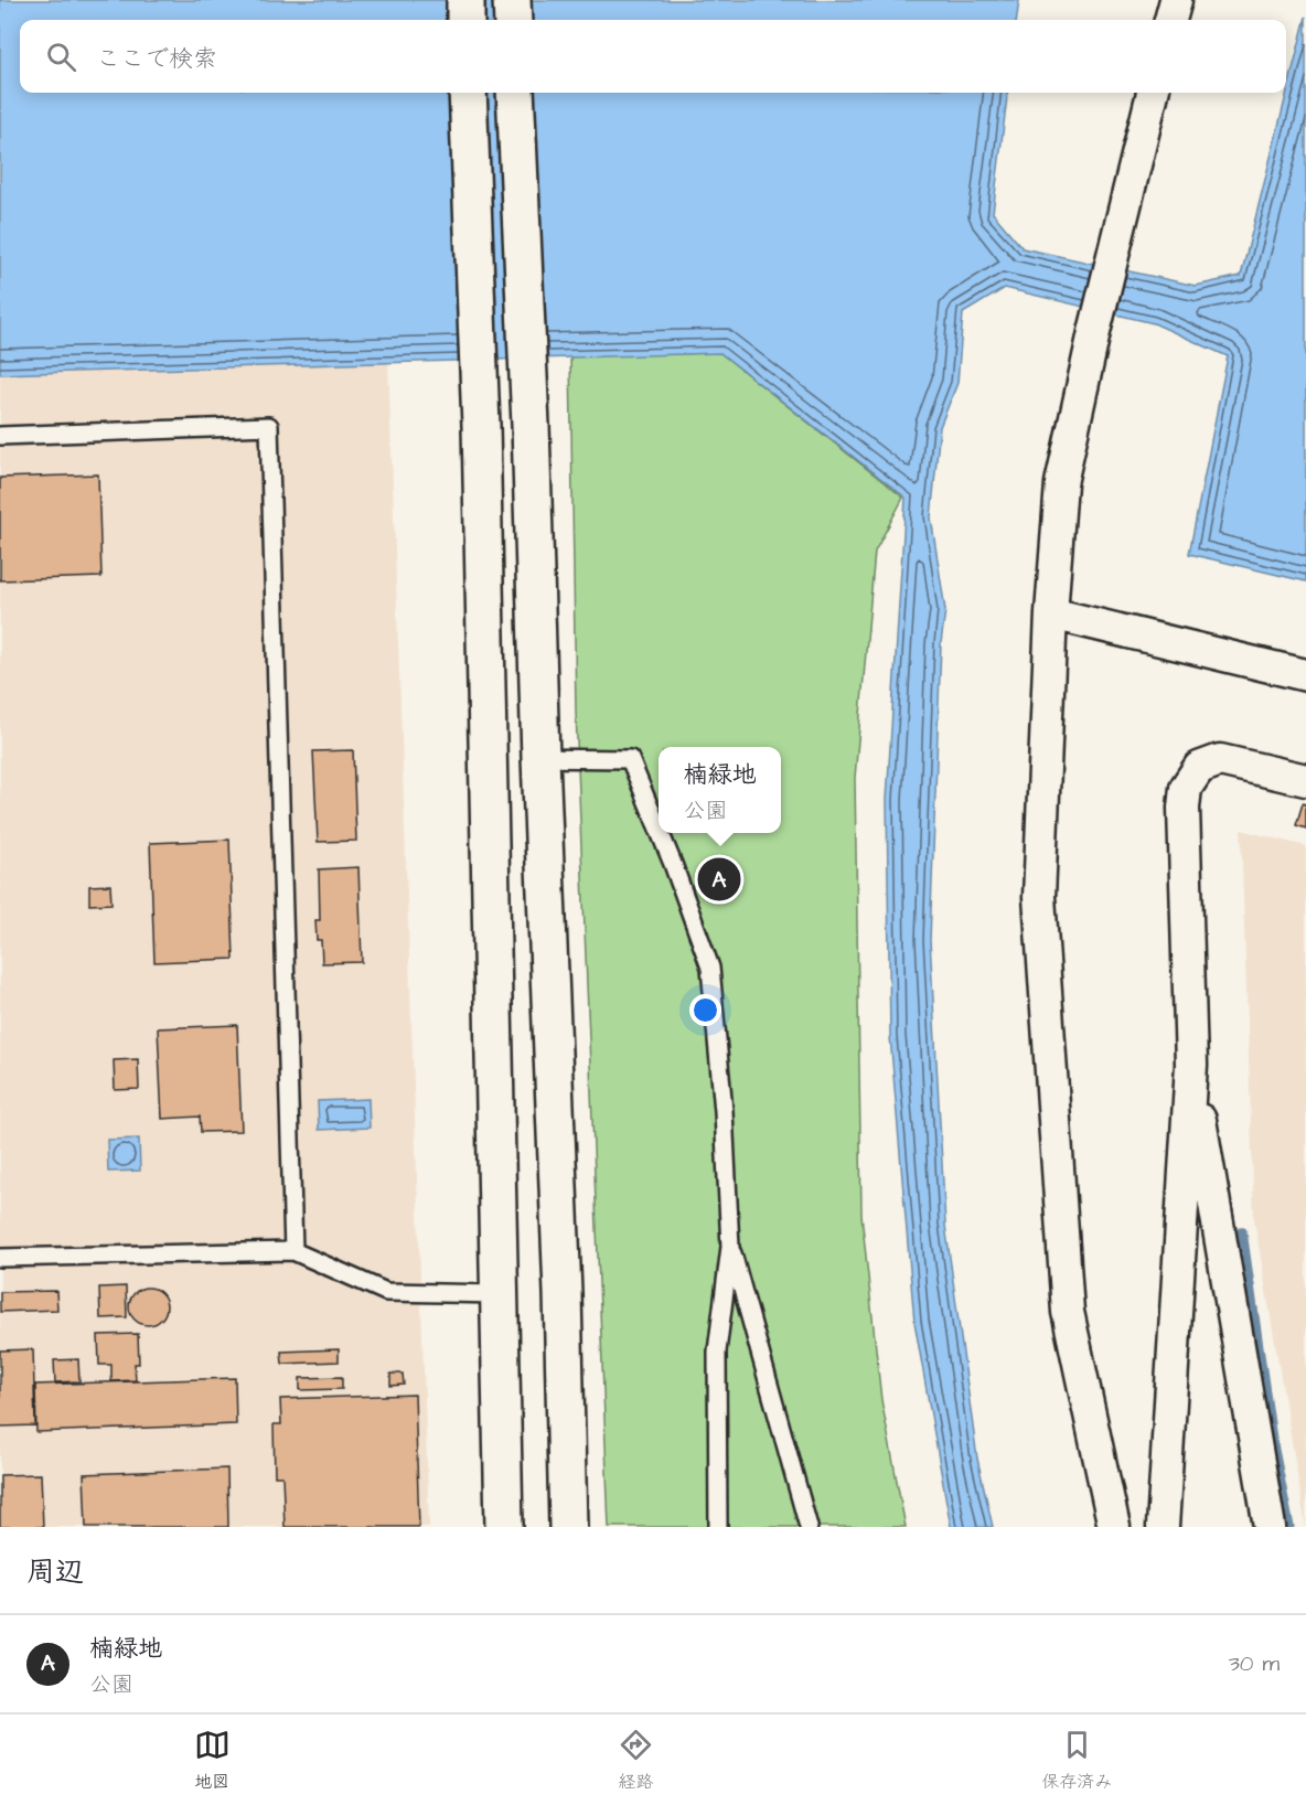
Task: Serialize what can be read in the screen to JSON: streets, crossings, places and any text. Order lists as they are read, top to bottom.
{
  "page": {
    "search": "ここで検索",
    "popup": ["楠緑地", "公園"],
    "pins": "A",
    "heading": "周辺",
    "list": [
      {
        "mark": "A",
        "name": "楠緑地",
        "note": "公園",
        "value": "30 m"
      }
    ],
    "nav": ["地図", "経路", "保存済み"]
  }
}
